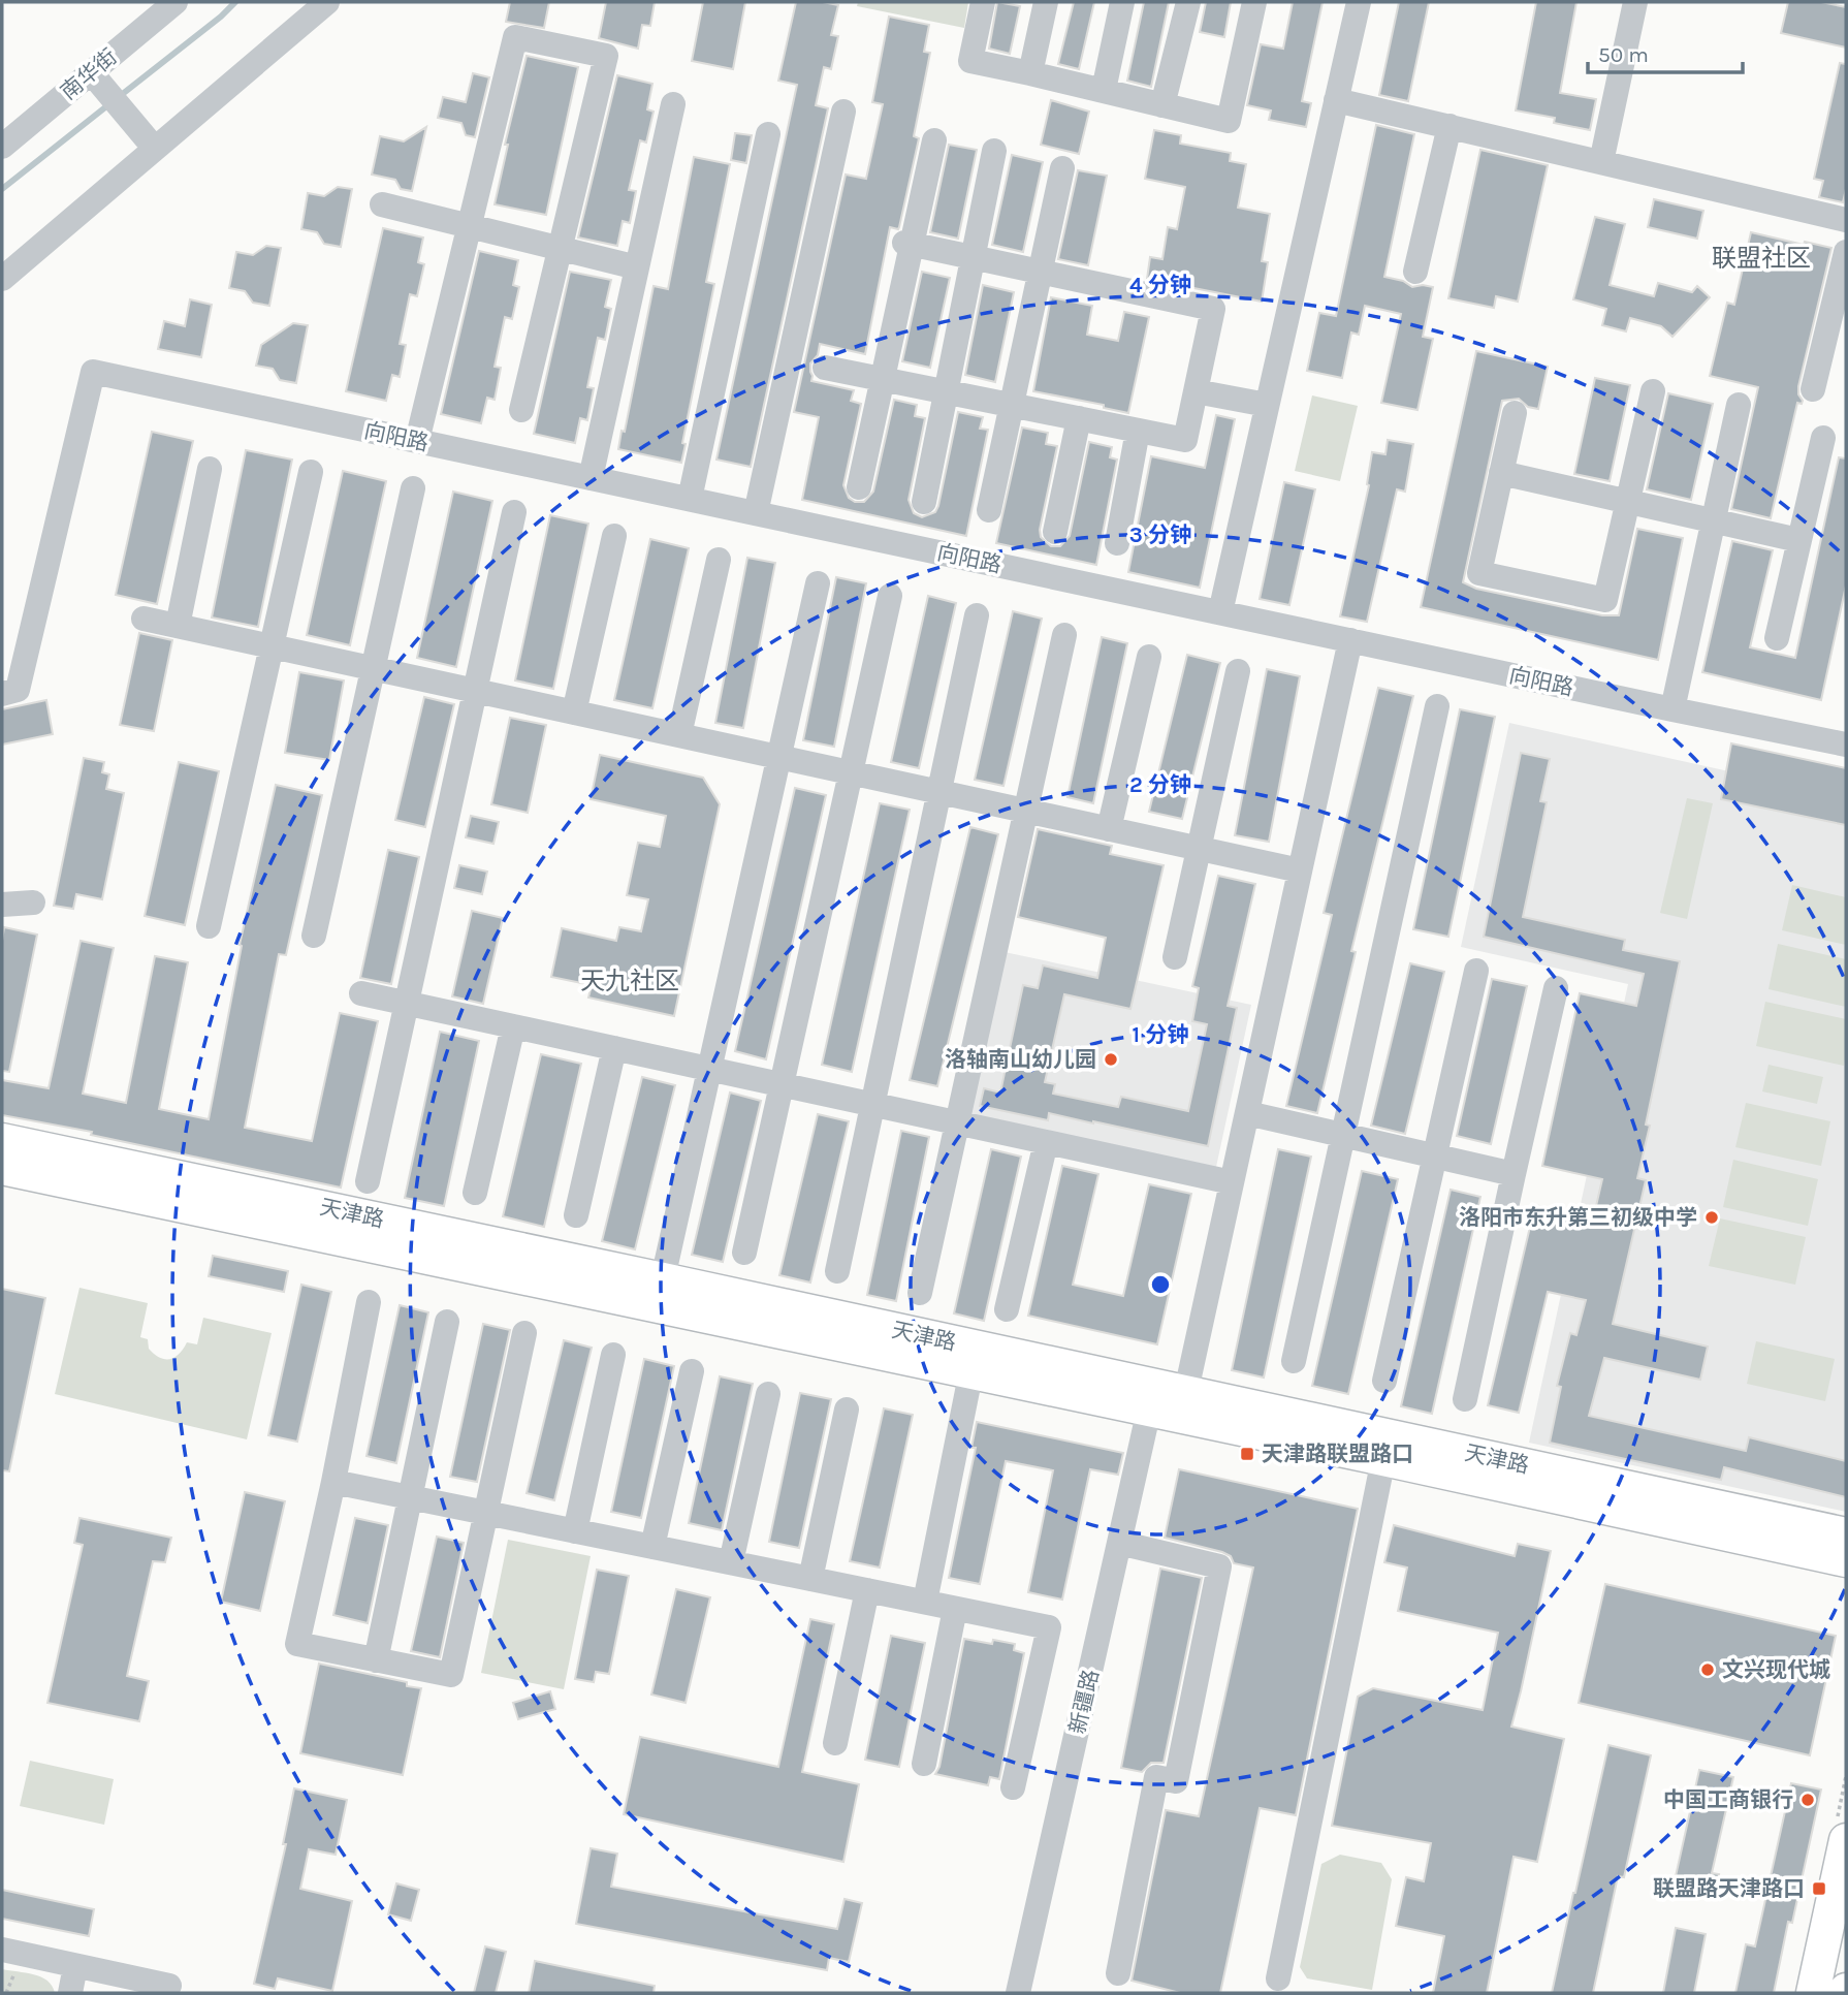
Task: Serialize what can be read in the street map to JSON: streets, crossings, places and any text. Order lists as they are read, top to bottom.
{
  "streets": {
    "main road": ["天津路"],
    "street": ["南华街", "向阳路", "新疆路"]
  },
  "crossings": [
    ["天津路", "新疆路"]
  ],
  "districts": ["联盟社区", "天九社区"],
  "places": {
    "other": [
      "洛轴南山幼儿园",
      "洛阳市东升第三初级中学",
      "文兴现代城",
      "中国工商银行"
    ],
    "transit": ["天津路联盟路口", "联盟路天津路口"]
  },
  "scale_bar": "50 m",
  "rings": [
    "4 分钟",
    "3 分钟",
    "2 分钟",
    "1 分钟"
  ]
}
